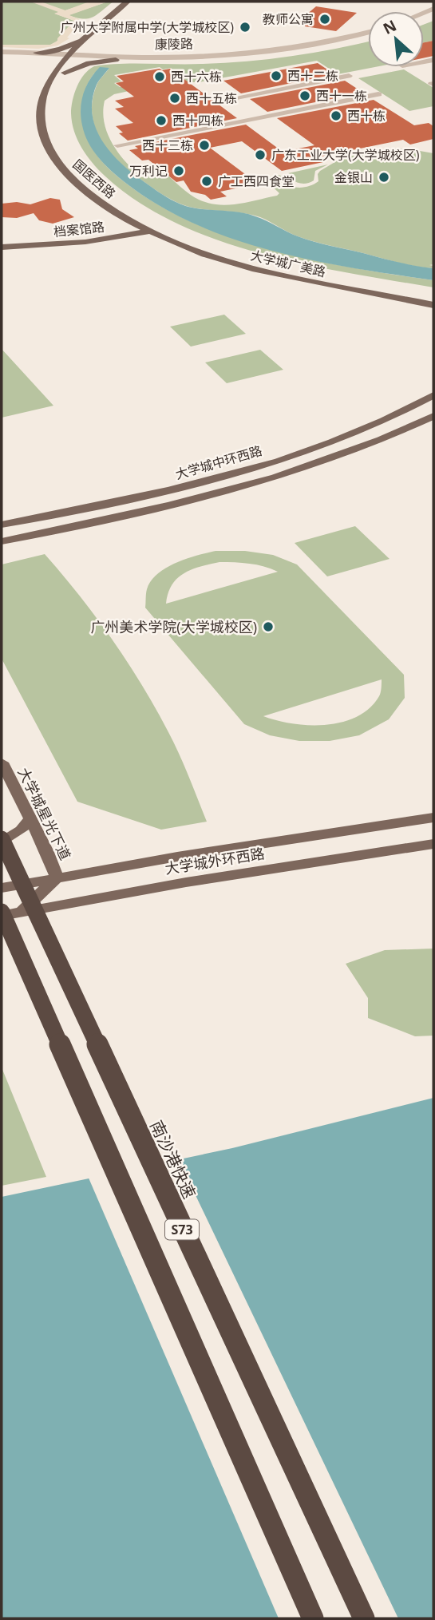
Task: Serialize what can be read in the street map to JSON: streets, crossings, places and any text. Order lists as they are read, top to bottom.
{
  "streets": {
    "highway": ["南沙港快速", "S73"],
    "main road": [
      "国医西路",
      "档案馆路",
      "大学城广美路",
      "大学城中环西路",
      "大学城星光下道",
      "大学城外环西路"
    ],
    "street": ["康陵路"]
  },
  "crossings": [
    ["康陵路", "国医西路"],
    ["国医西路", "档案馆路"],
    ["国医西路", "大学城广美路"],
    ["档案馆路", "大学城广美路"],
    ["大学城星光下道", "大学城外环西路"],
    ["大学城星光下道", "S73"],
    ["大学城外环西路", "S73"]
  ],
  "places": [
    "教师公寓",
    "广州大学附属中学(大学城校区)",
    "西十二栋",
    "西十六栋",
    "西十一栋",
    "西十五栋",
    "西十栋",
    "西十四栋",
    "西十三栋",
    "广东工业大学(大学城校区)",
    "万利记",
    "金银山",
    "广工西四食堂",
    "广州美术学院(大学城校区)"
  ],
  "north": "top left"
}
